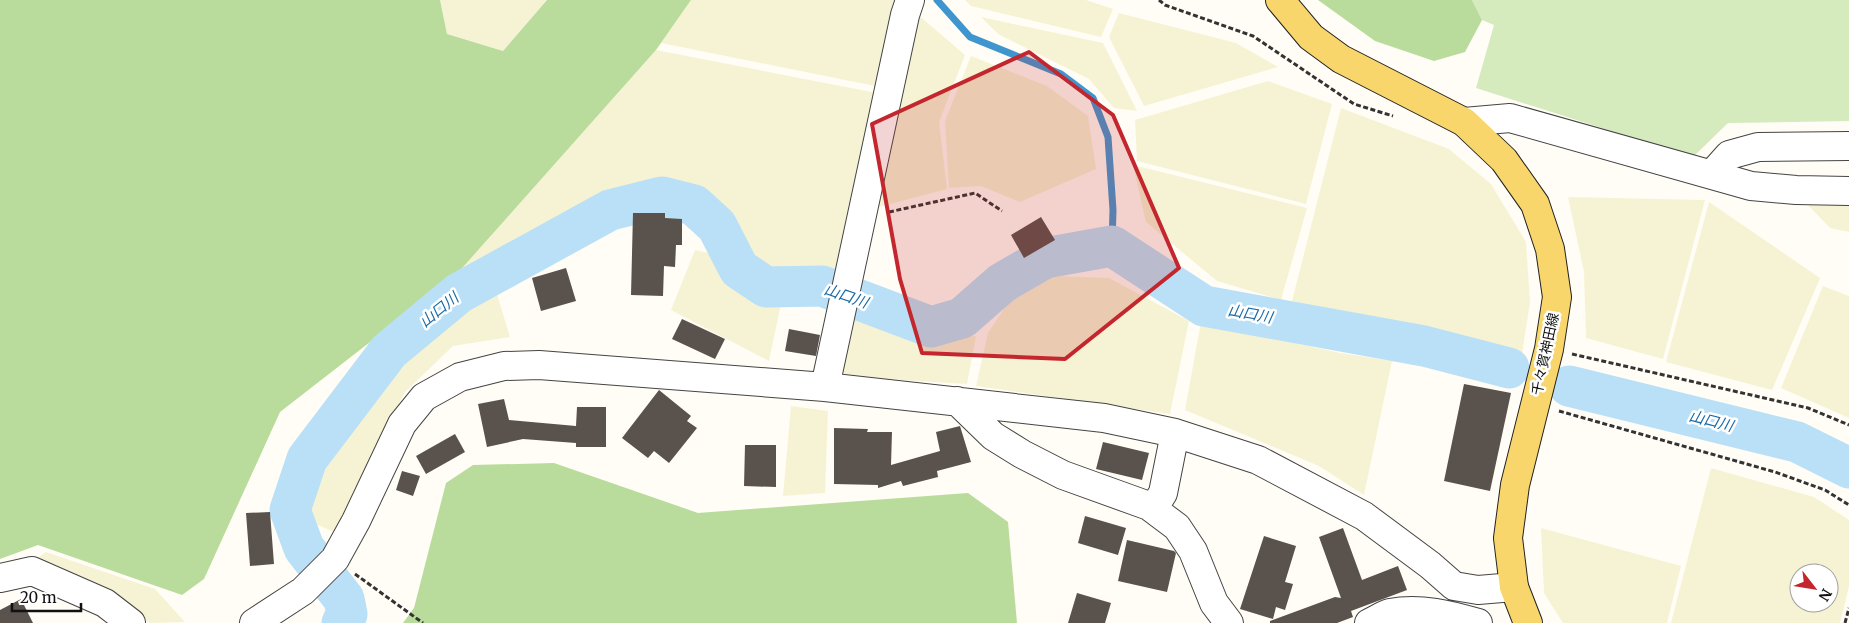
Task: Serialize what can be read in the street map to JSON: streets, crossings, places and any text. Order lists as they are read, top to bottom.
{
  "streets": {
    "main road": ["千々賀神田線"]
  },
  "water": ["山口川"],
  "scale_bar": "20 m",
  "north": "bottom right"
}
